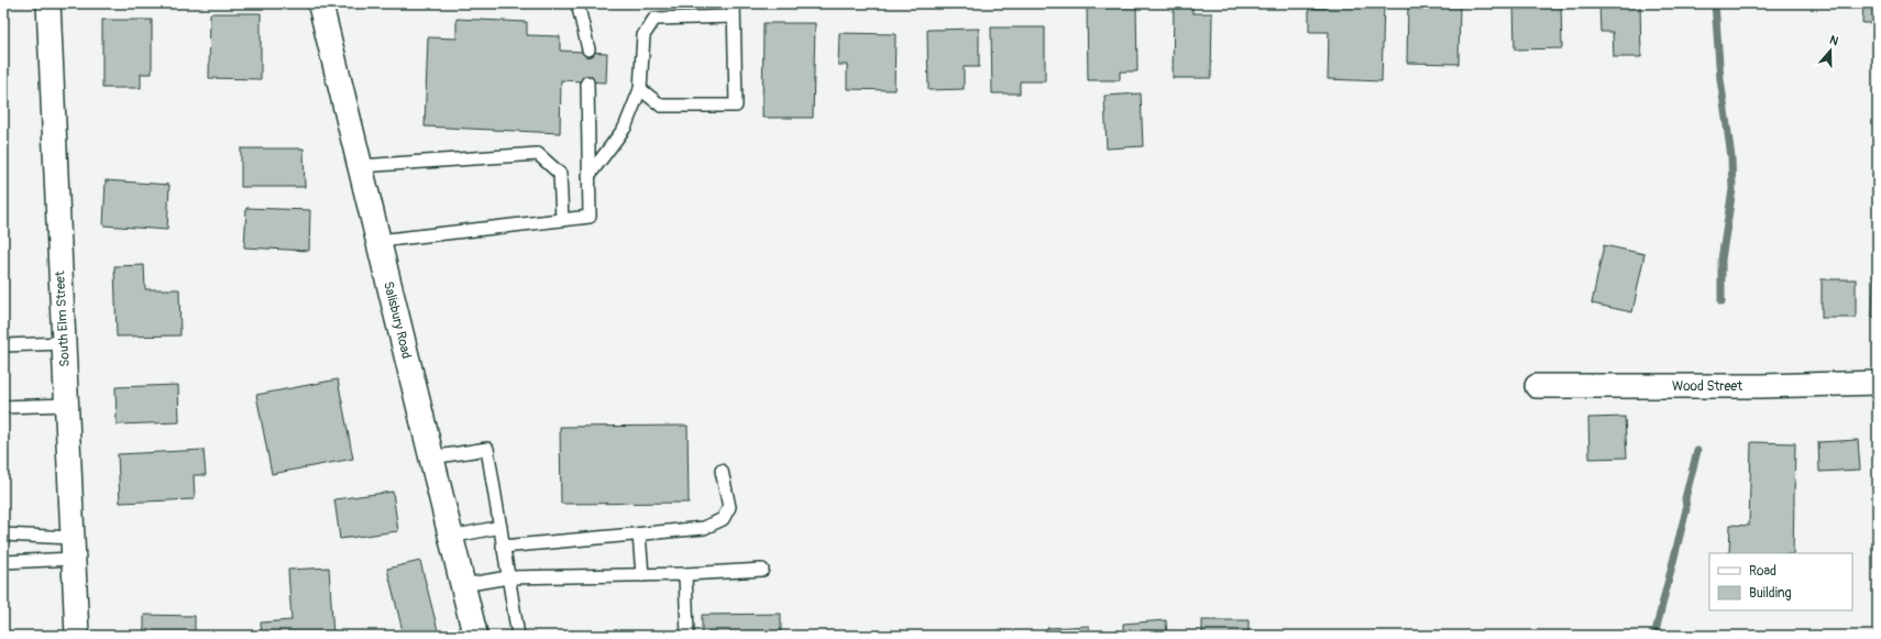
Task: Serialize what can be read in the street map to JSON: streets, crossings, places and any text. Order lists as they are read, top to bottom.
{
  "streets": {
    "street": ["South Elm Street", "Salisbury Road", "Wood Street"]
  },
  "legend": ["Road", "Building"],
  "north": "top"
}
